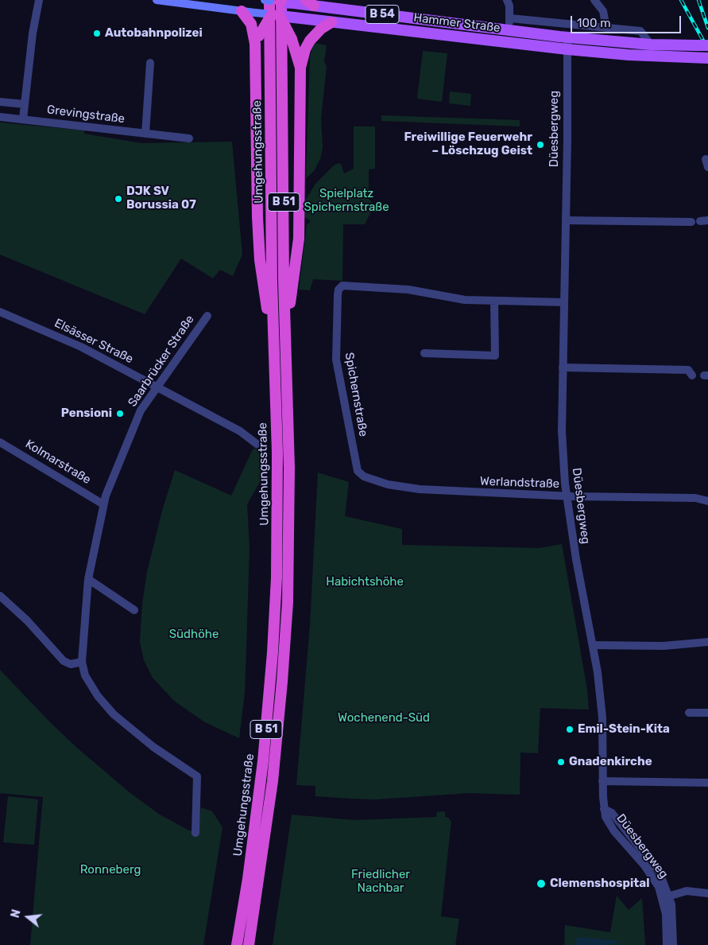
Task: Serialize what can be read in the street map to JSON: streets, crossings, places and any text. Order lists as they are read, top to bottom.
{
  "streets": {
    "highway": ["Umgehungsstraße", "B 51"],
    "main road": ["B 54", "Hammer Straße"],
    "street": [
      "Grevingstraße",
      "Düesbergweg",
      "Elsässer Straße",
      "Saarbrücker Straße",
      "Spichernstraße",
      "Kolmarstraße",
      "Werlandstraße"
    ]
  },
  "crossings": [
    ["Hammer Straße", "Düesbergweg"],
    ["Hammer Straße", "Umgehungsstraße"],
    ["Düesbergweg", "Spichernstraße"],
    ["Düesbergweg", "Werlandstraße"],
    ["Elsässer Straße", "Saarbrücker Straße"],
    ["Saarbrücker Straße", "Kolmarstraße"],
    ["Spichernstraße", "Werlandstraße"]
  ],
  "parks": [
    "Spielplatz Spichernstraße",
    "Habichtshöhe",
    "Südhöhe",
    "Wochenend-Süd",
    "Ronneberg",
    "Friedlicher Nachbar"
  ],
  "places": [
    "Autobahnpolizei",
    "Freiwillige Feuerwehr – Löschzug Geist",
    "DJK SV Borussia 07",
    "Pensioni",
    "Emil-Stein-Kita",
    "Gnadenkirche",
    "Clemenshospital"
  ],
  "scale_bar": "100 m",
  "north": "left"
}
